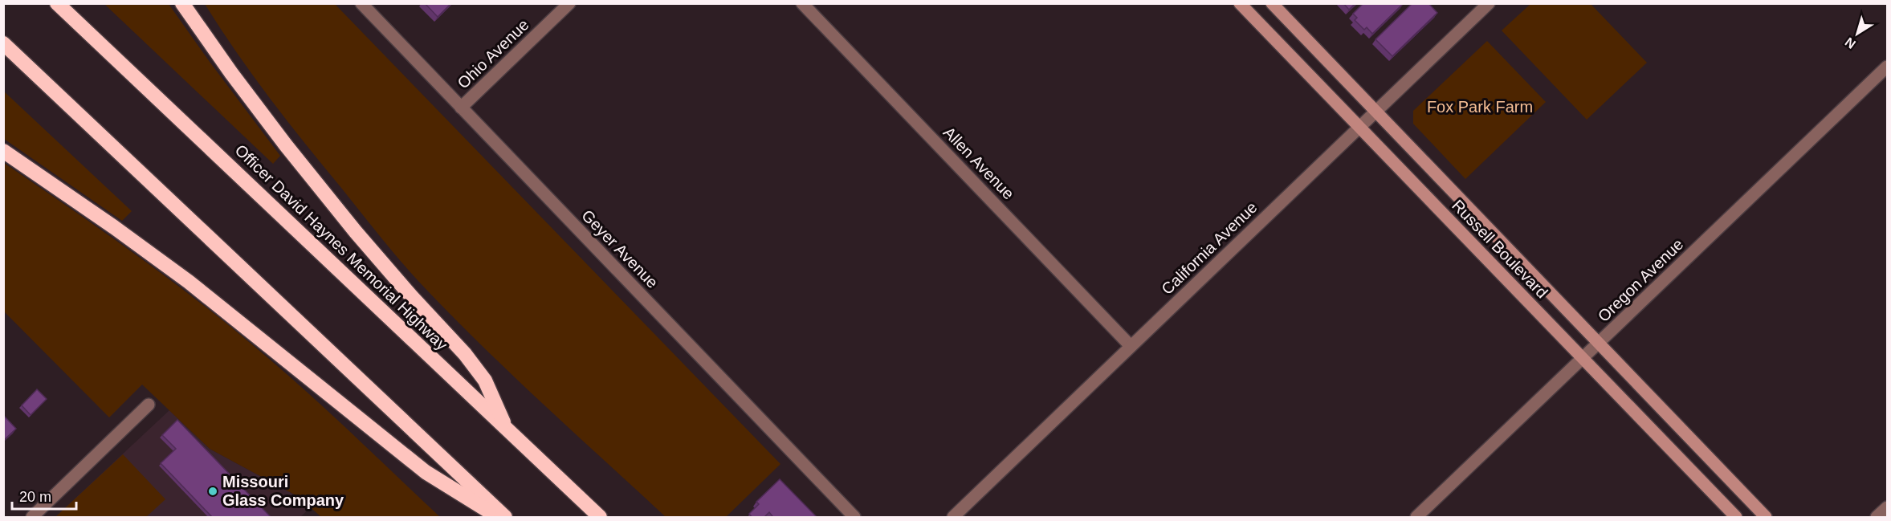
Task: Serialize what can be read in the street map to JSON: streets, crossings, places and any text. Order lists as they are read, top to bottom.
{
  "streets": {
    "highway": ["Officer David Haynes Memorial Highway"],
    "main road": ["Russell Boulevard"],
    "street": [
      "Ohio Avenue",
      "Allen Avenue",
      "California Avenue",
      "Geyer Avenue",
      "Oregon Avenue"
    ]
  },
  "crossings": [
    ["Ohio Avenue", "Geyer Avenue"],
    ["Allen Avenue", "California Avenue"],
    ["California Avenue", "Russell Boulevard"],
    ["Russell Boulevard", "Oregon Avenue"]
  ],
  "parks": ["Fox Park Farm"],
  "places": ["Missouri Glass Company"],
  "scale_bar": "20 m",
  "north": "bottom left"
}
